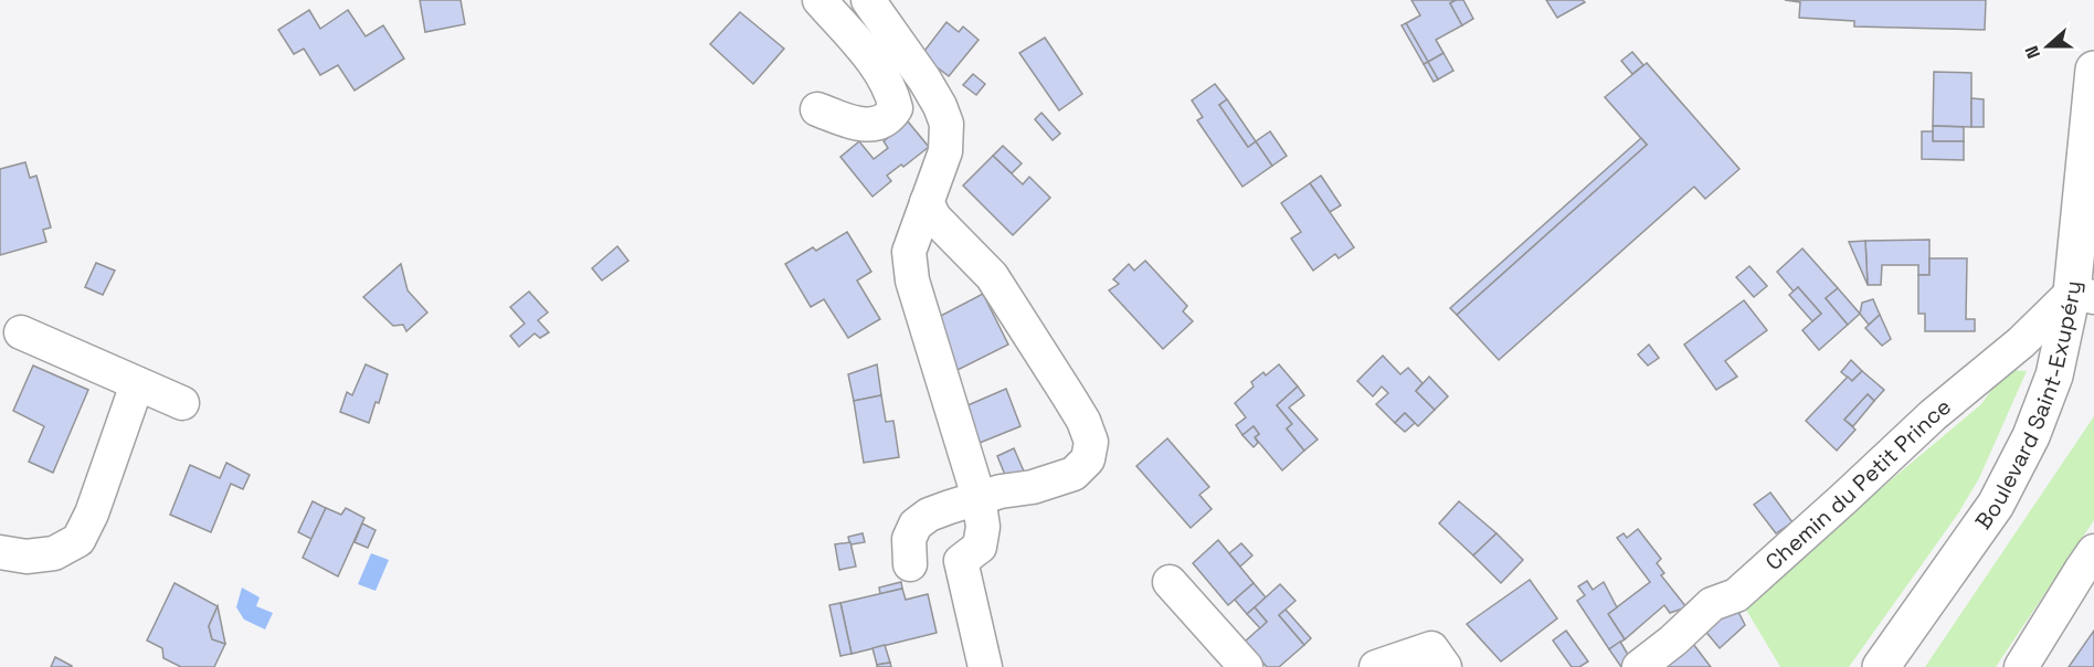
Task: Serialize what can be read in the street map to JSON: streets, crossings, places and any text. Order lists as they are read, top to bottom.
{
  "streets": {
    "main road": ["Boulevard Saint-Exupéry"],
    "street": ["Chemin du Petit Prince"]
  },
  "crossings": [
    ["Boulevard Saint-Exupéry", "Chemin du Petit Prince"]
  ],
  "north": "left"
}
